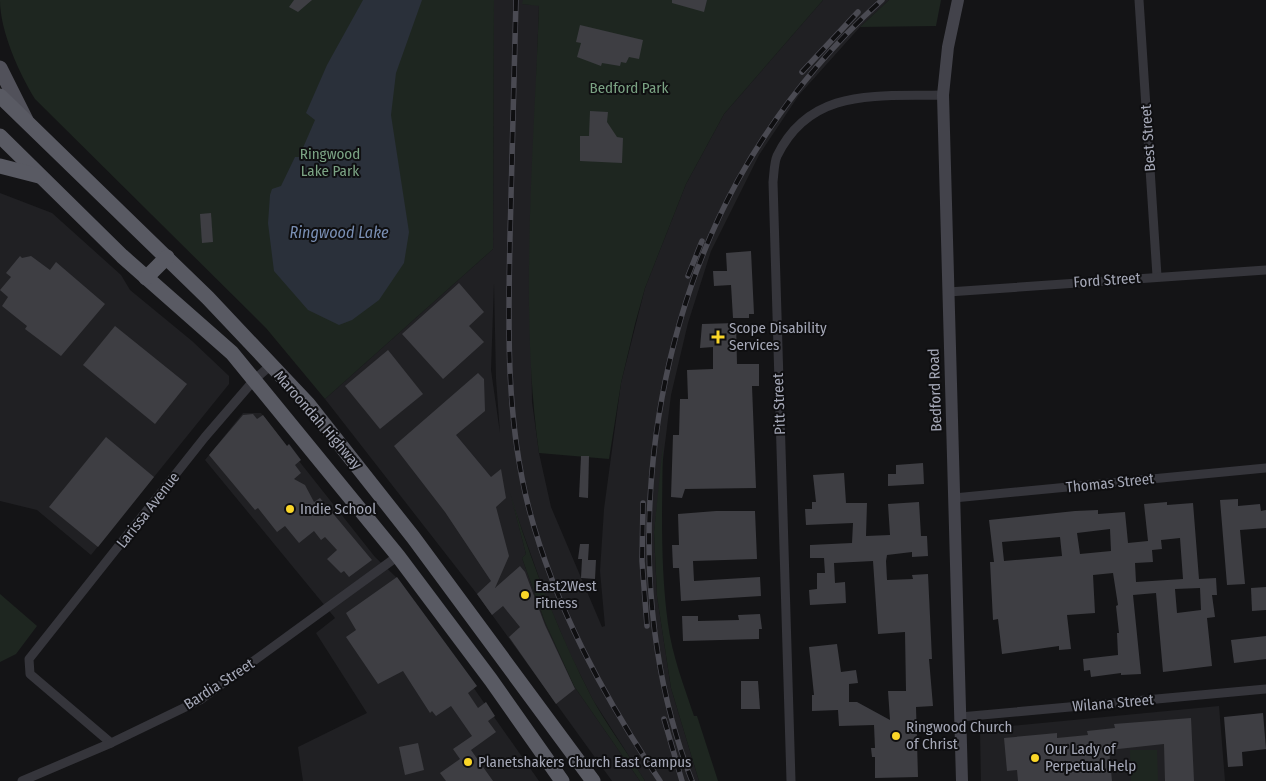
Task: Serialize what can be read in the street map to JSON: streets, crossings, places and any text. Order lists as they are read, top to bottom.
{
  "streets": {
    "highway": ["Maroondah Highway"],
    "main road": ["Bedford Road"],
    "street": [
      "Best Street",
      "Ford Street",
      "Pitt Street",
      "Thomas Street",
      "Larissa Avenue",
      "Bardia Street",
      "Wilana Street"
    ]
  },
  "crossings": [
    ["Best Street", "Ford Street"],
    ["Ford Street", "Bedford Road"],
    ["Bedford Road", "Pitt Street"],
    ["Bedford Road", "Thomas Street"],
    ["Bedford Road", "Wilana Street"],
    ["Maroondah Highway", "Larissa Avenue"],
    ["Maroondah Highway", "Bardia Street"],
    ["Larissa Avenue", "Bardia Street"]
  ],
  "water": ["Ringwood Lake"],
  "parks": ["Bedford Park", "Ringwood Lake Park"],
  "places": {
    "health": ["Scope Disability Services"],
    "other": [
      "Indie School",
      "East2West Fitness",
      "Ringwood Church of Christ",
      "Our Lady of Perpetual Help",
      "Planetshakers Church East Campus"
    ]
  }
}
